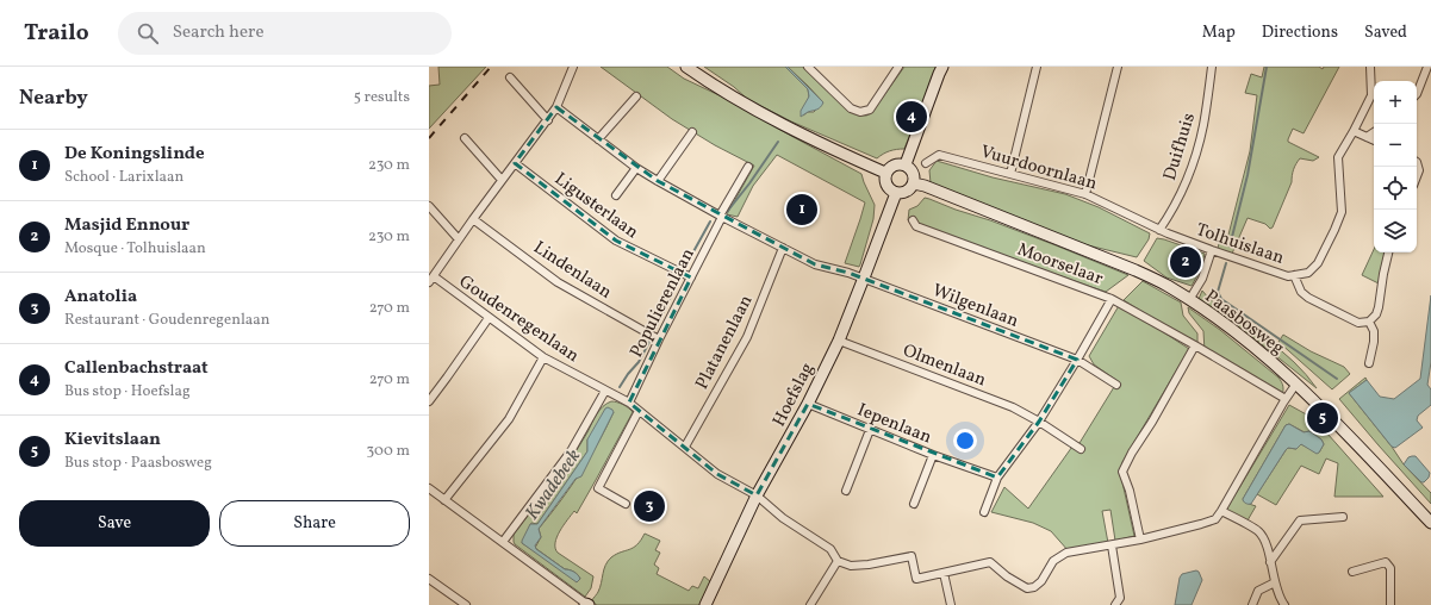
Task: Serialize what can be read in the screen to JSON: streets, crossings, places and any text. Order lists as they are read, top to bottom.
{
  "streets": {
    "street": [
      "Duifhuis",
      "Vuurdoornlaan",
      "Ligusterlaan",
      "Tolhuislaan",
      "Moorselaar",
      "Lindenlaan",
      "Populierenlaan",
      "Wilgenlaan",
      "Goudenregenlaan",
      "Paasbosweg",
      "Platanenlaan",
      "Olmenlaan",
      "Hoefslag",
      "Iepenlaan"
    ]
  },
  "crossings": [
    ["Duifhuis", "Vuurdoornlaan"],
    ["Vuurdoornlaan", "Tolhuislaan"],
    ["Ligusterlaan", "Populierenlaan"],
    ["Lindenlaan", "Populierenlaan"],
    ["Populierenlaan", "Wilgenlaan"],
    ["Populierenlaan", "Goudenregenlaan"],
    ["Wilgenlaan", "Platanenlaan"],
    ["Wilgenlaan", "Hoefslag"],
    ["Goudenregenlaan", "Platanenlaan"],
    ["Goudenregenlaan", "Hoefslag"],
    ["Paasbosweg", "Hoefslag"],
    ["Olmenlaan", "Hoefslag"],
    ["Hoefslag", "Iepenlaan"]
  ],
  "water": ["Kwadebeek"],
  "page": {
    "header": "Trailo",
    "search": "Search here",
    "nav": ["Map", "Directions", "Saved"],
    "heading": ["Nearby", "5 results"],
    "map_buttons": ["+", "−"],
    "pins": [
      "4",
      "1",
      "2",
      "5",
      "3"
    ],
    "list": [
      {
        "mark": "1",
        "name": "De Koningslinde",
        "note": "School · Larixlaan",
        "value": "230 m"
      },
      {
        "mark": "2",
        "name": "Masjid Ennour",
        "note": "Mosque · Tolhuislaan",
        "value": "230 m"
      },
      {
        "mark": "3",
        "name": "Anatolia",
        "note": "Restaurant · Goudenregenlaan",
        "value": "270 m"
      },
      {
        "mark": "4",
        "name": "Callenbachstraat",
        "note": "Bus stop · Hoefslag",
        "value": "270 m"
      },
      {
        "mark": "5",
        "name": "Kievitslaan",
        "note": "Bus stop · Paasbosweg",
        "value": "300 m"
      }
    ],
    "buttons": ["Save", "Share"]
  }
}
